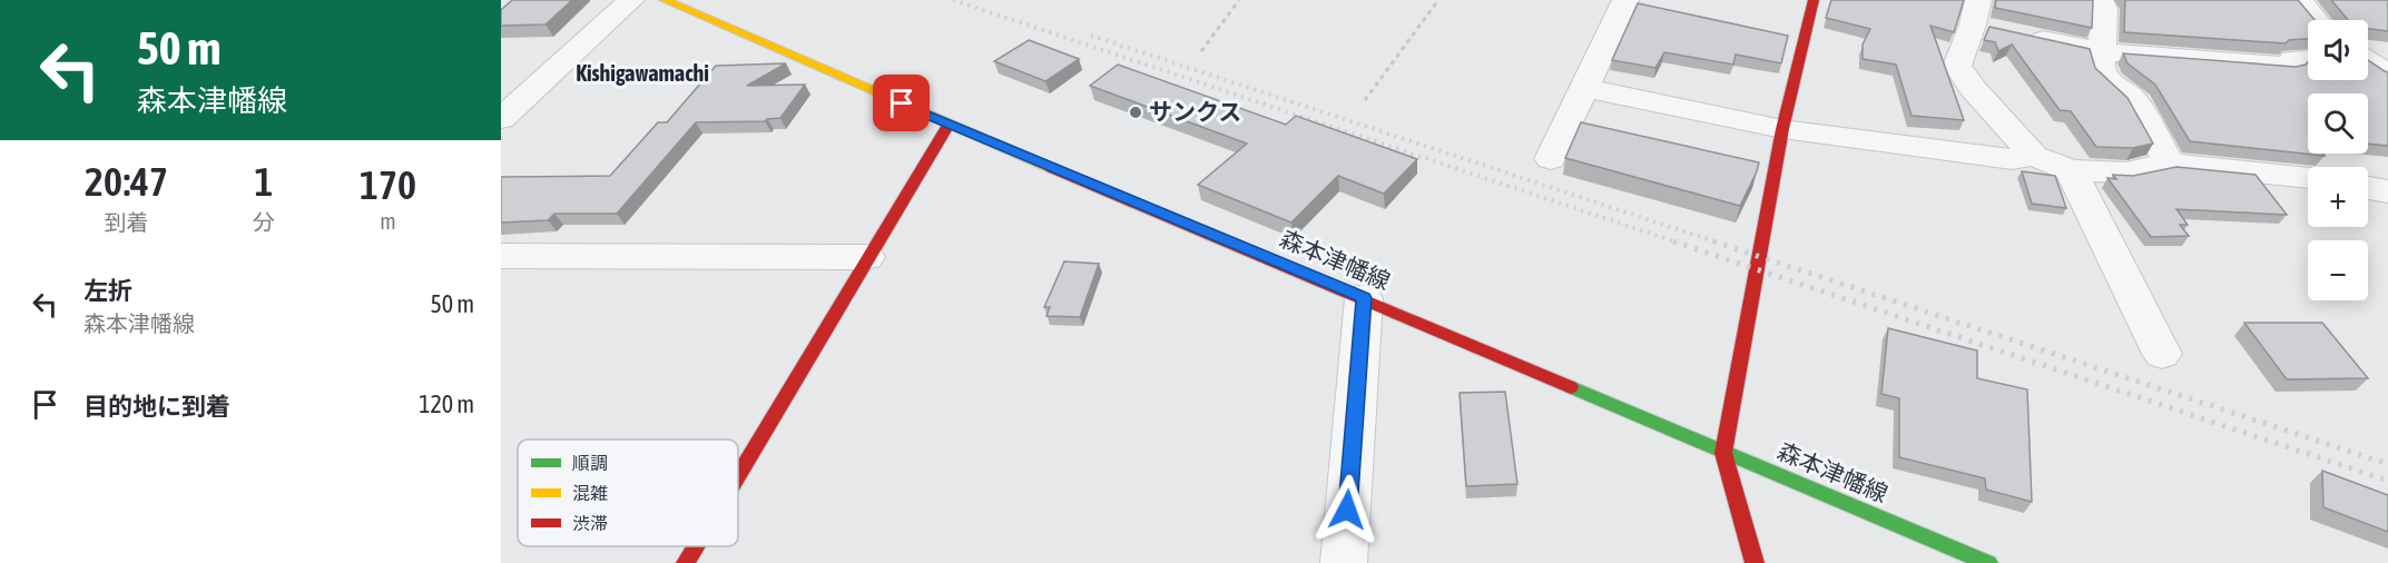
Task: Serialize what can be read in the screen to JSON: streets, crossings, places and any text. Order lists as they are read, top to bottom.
{
  "streets": {
    "main road": ["森本津幡線"]
  },
  "districts": ["Kishigawamachi"],
  "places": ["サンクス"],
  "legend": ["順調", "混雑", "渋滞"],
  "page": {
    "turn": ["50 m", "森本津幡線"],
    "map_buttons": ["+", "−"],
    "eta": [
      "20:47",
      "到着",
      "1",
      "分",
      "170",
      "m"
    ],
    "list": [
      {
        "name": "左折",
        "note": "森本津幡線",
        "value": "50 m"
      },
      {
        "name": "目的地に到着",
        "value": "120 m"
      }
    ]
  }
}
